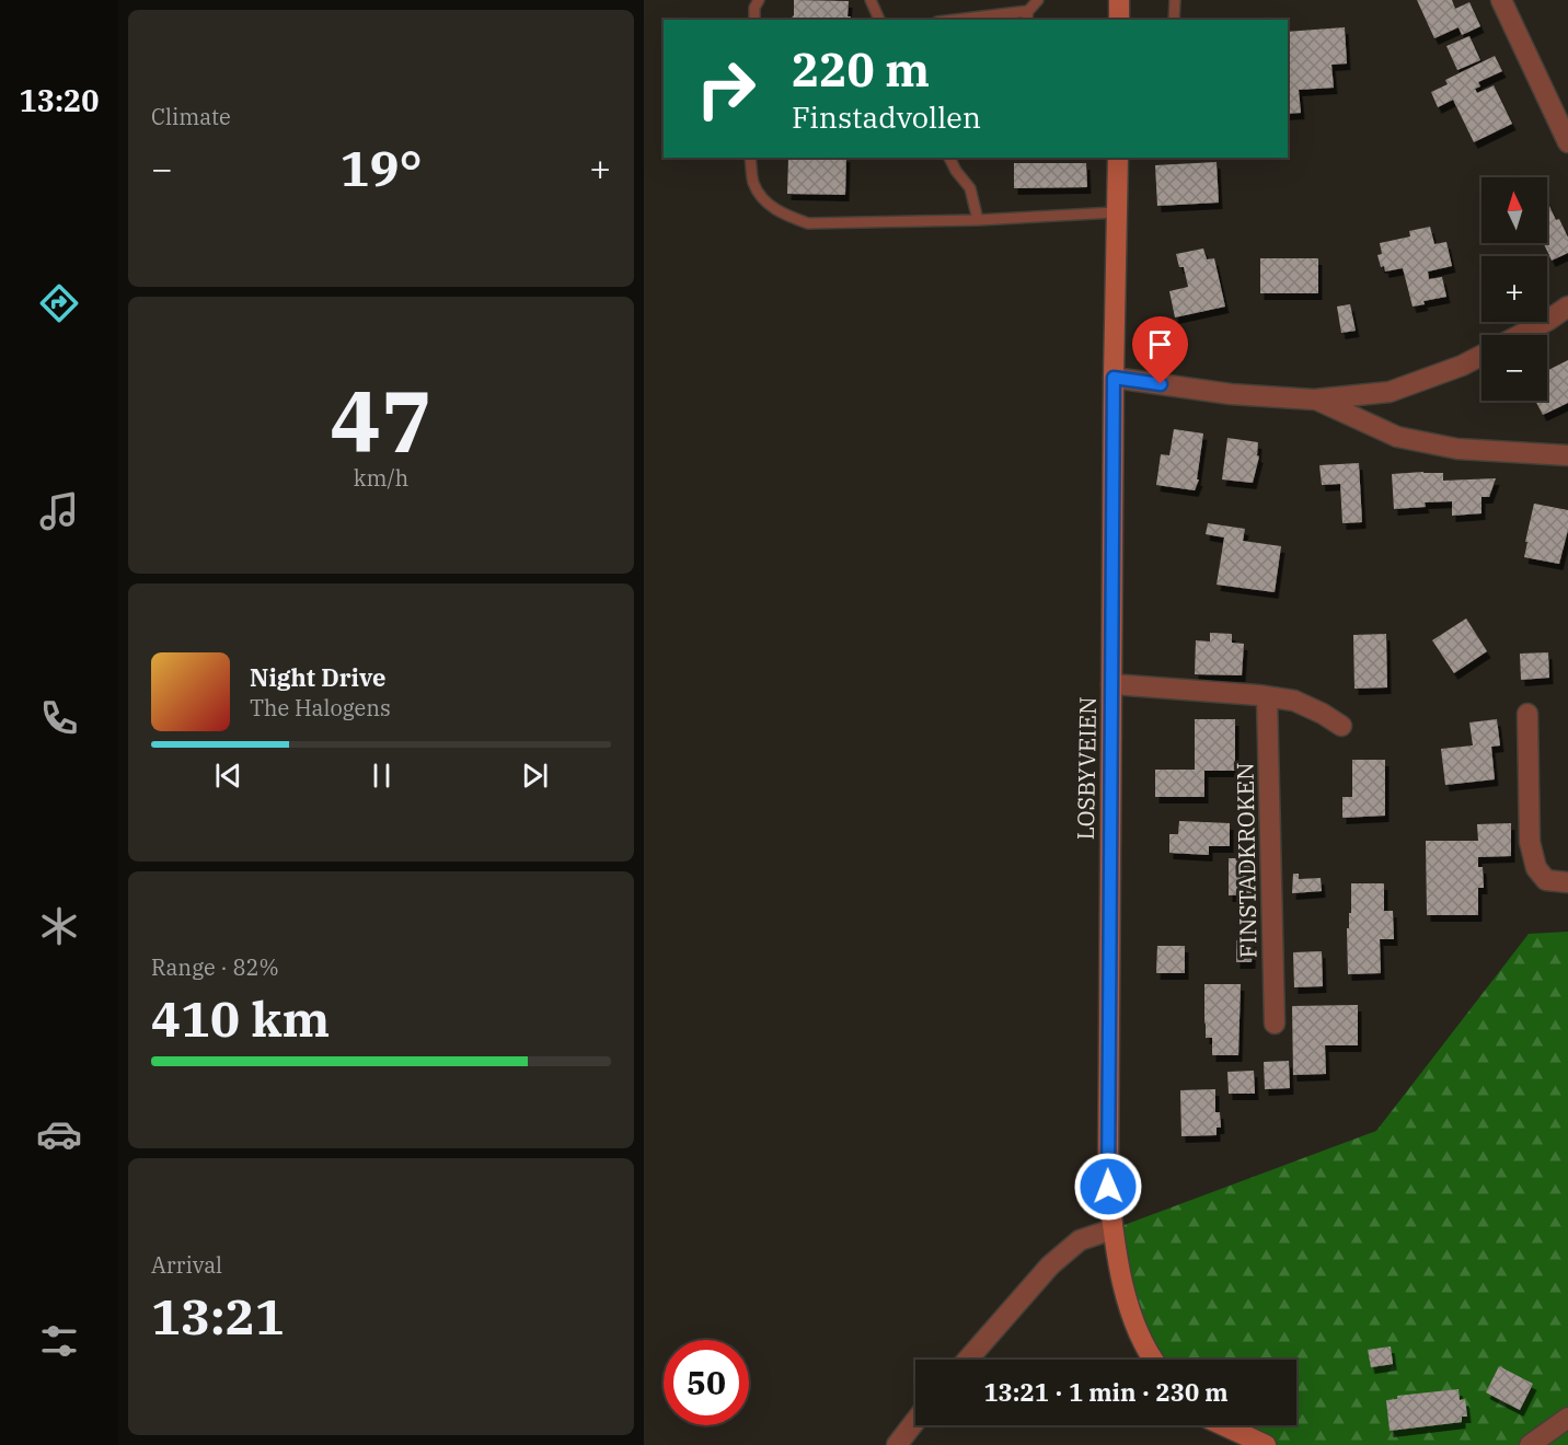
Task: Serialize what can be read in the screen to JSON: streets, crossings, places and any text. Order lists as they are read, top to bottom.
{
  "streets": {
    "main road": ["LOSBYVEIEN"],
    "street": ["FINSTADKROKEN"]
  },
  "north": "top",
  "page": {
    "tabs": "13:20",
    "tile": [
      "Climate",
      ["47", "km/h"],
      ["Range · 82%", "410 km"],
      ["Arrival", "13:21"]
    ],
    "turn": ["220 m", "Finstadvollen"],
    "heat": ["−", "19°", "+"],
    "map_buttons": ["+", "−"],
    "song": ["Night Drive", "The Halogens"],
    "limit": "50",
    "trip": "13:21 · 1 min · 230 m"
  }
}
